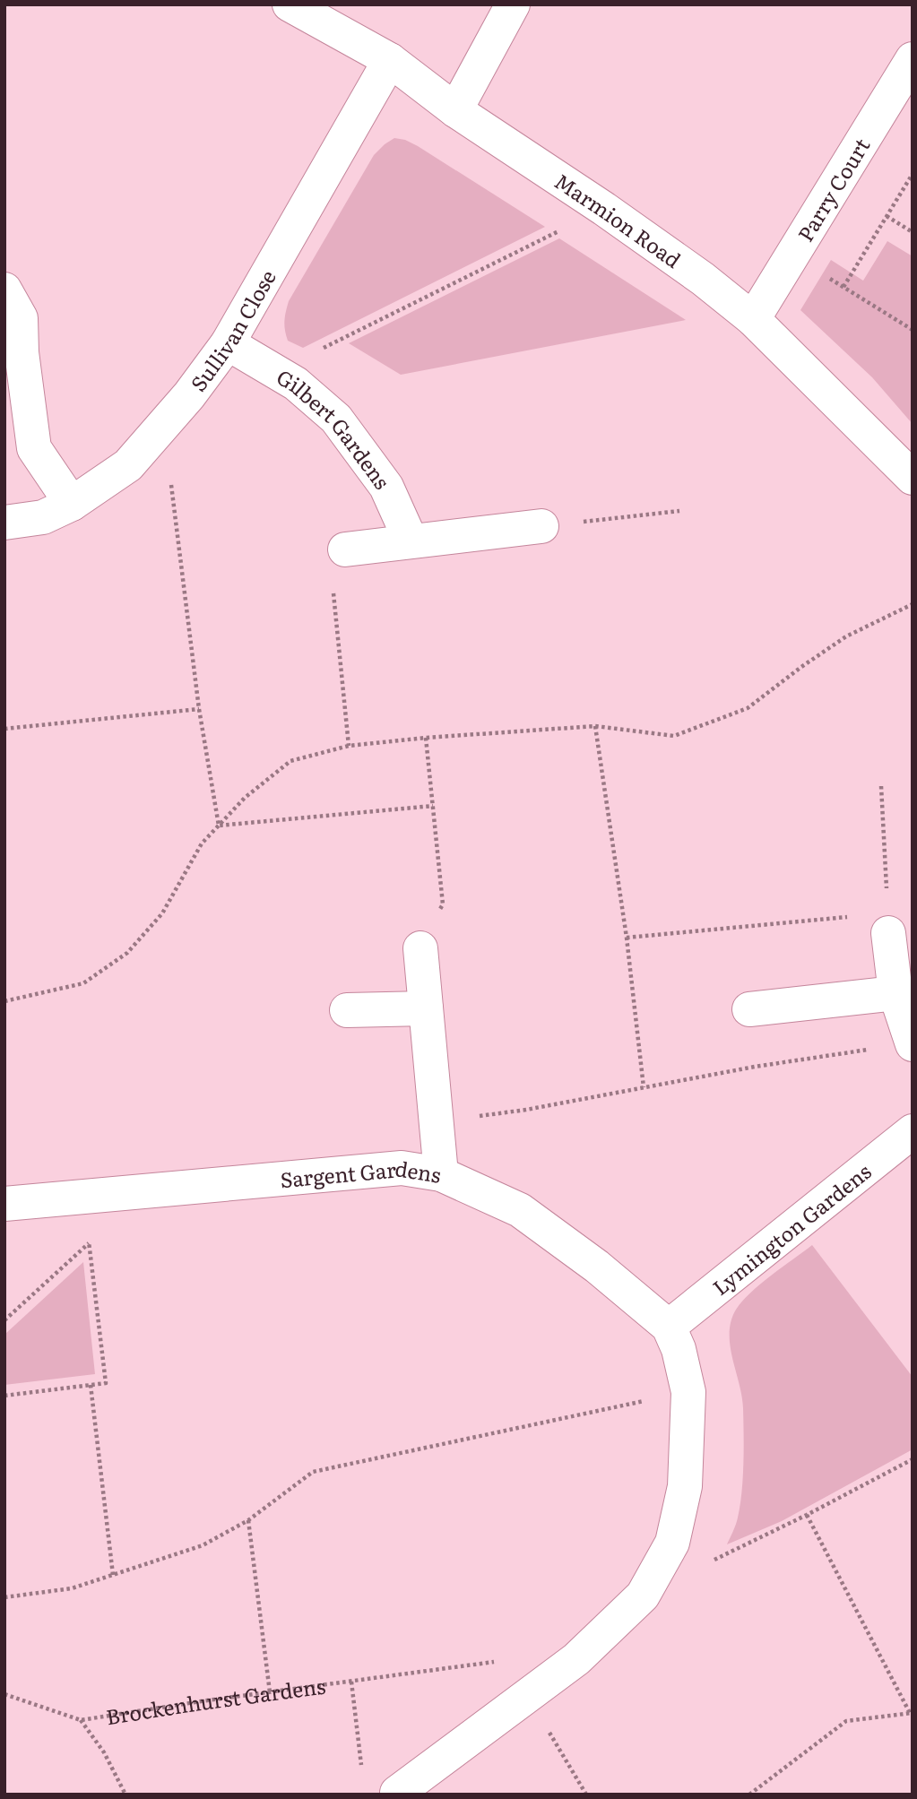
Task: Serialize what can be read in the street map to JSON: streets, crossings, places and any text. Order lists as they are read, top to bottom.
{
  "streets": {
    "street": [
      "Parry Court",
      "Marmion Road",
      "Sullivan Close",
      "Gilbert Gardens",
      "Sargent Gardens",
      "Lymington Gardens"
    ],
    "path": ["Brockenhurst Gardens"]
  },
  "crossings": [
    ["Parry Court", "Marmion Road"],
    ["Marmion Road", "Sullivan Close"],
    ["Sullivan Close", "Gilbert Gardens"],
    ["Sargent Gardens", "Lymington Gardens"]
  ]
}
